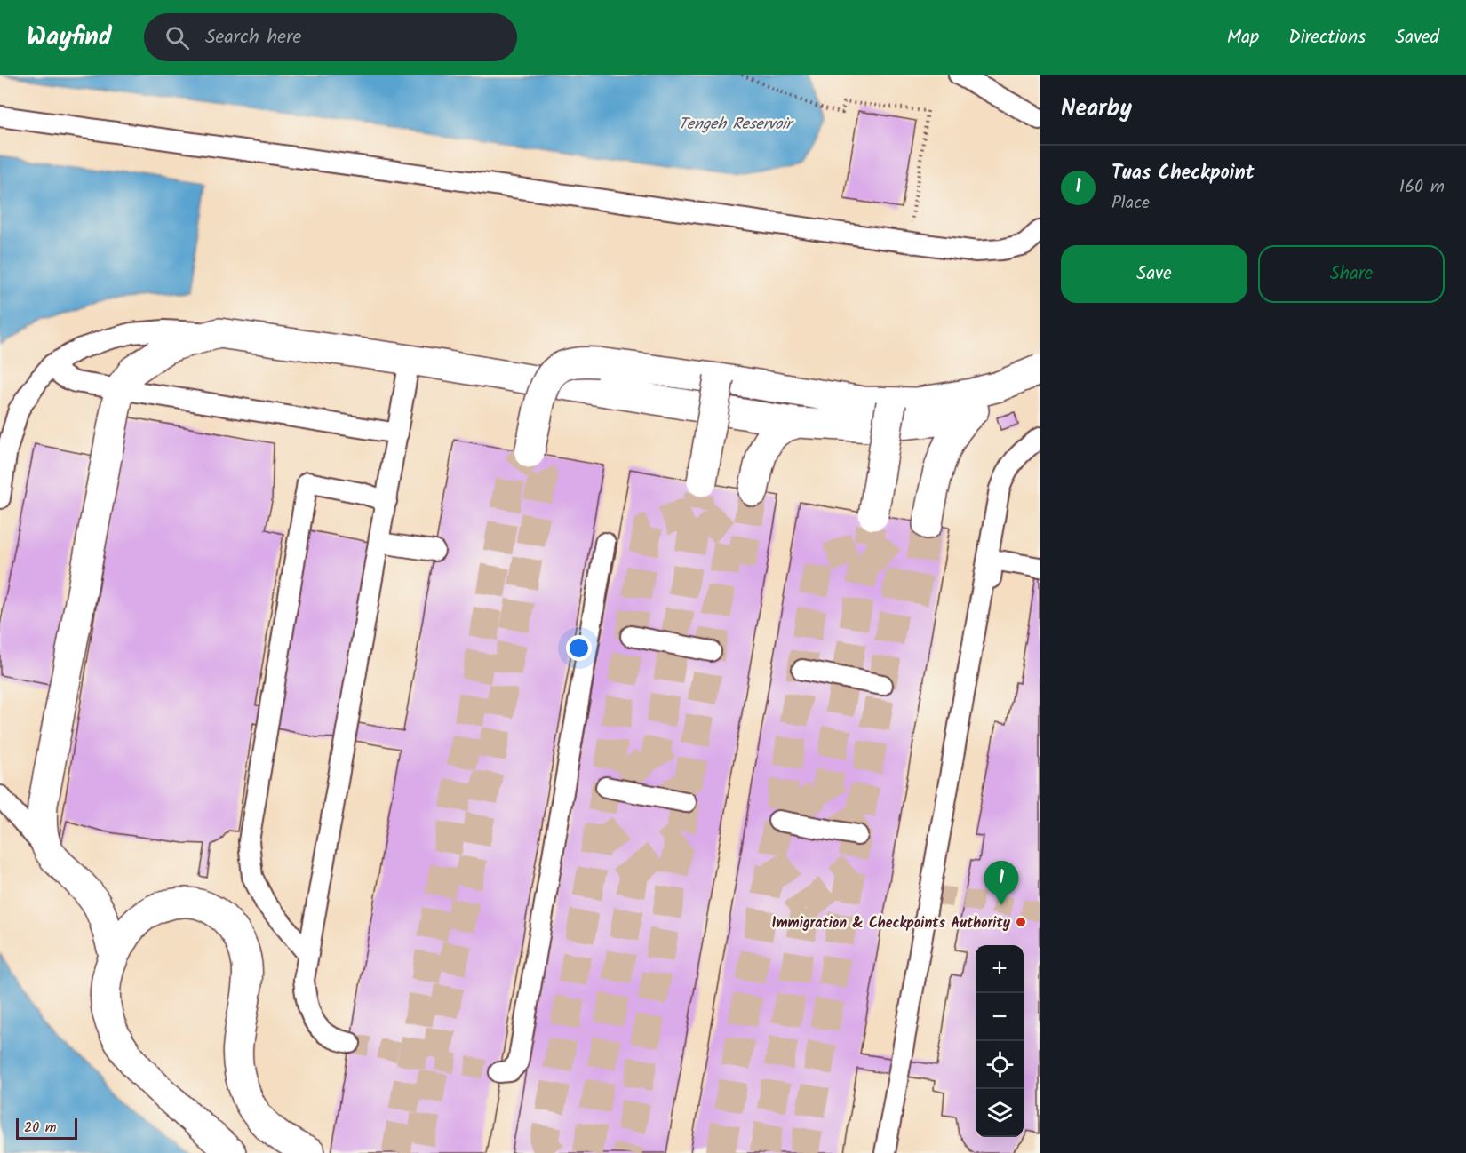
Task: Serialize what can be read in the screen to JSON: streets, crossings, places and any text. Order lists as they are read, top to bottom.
{
  "water": ["Tengeh Reservoir"],
  "places": ["Immigration & Checkpoints Authority"],
  "scale_bar": "20 m",
  "page": {
    "header": "Wayfind",
    "search": "Search here",
    "nav": ["Map", "Directions", "Saved"],
    "heading": "Nearby",
    "list": [
      {
        "mark": "1",
        "name": "Tuas Checkpoint",
        "note": "Place",
        "value": "160 m"
      }
    ],
    "buttons": ["Save", "Share"],
    "pins": "1",
    "map_buttons": ["+", "−"],
    "scale": "20 m"
  }
}
